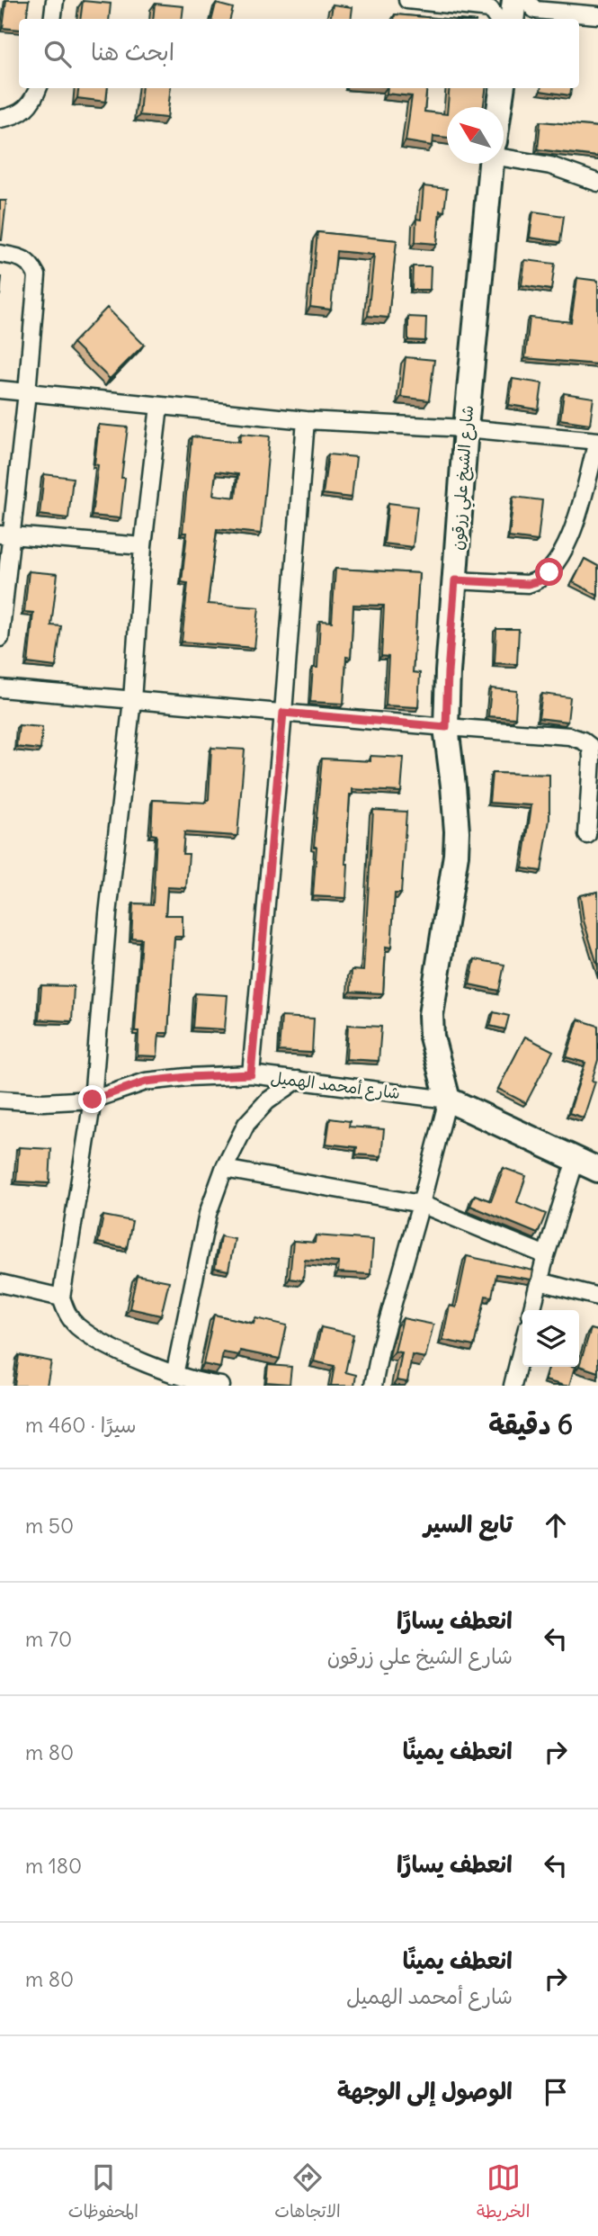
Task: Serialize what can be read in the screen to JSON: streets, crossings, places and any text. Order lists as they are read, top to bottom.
{
  "streets": {
    "main road": ["شارع الشيخ علي زرقون"],
    "street": ["شارع أمحمد الهميل"]
  },
  "crossings": [
    ["شارع الشيخ علي زرقون", "شارع أمحمد الهميل"]
  ],
  "north": "top left",
  "page": {
    "search": "ابحث هنا",
    "heading": ["6 دقيقة", "سيرًا · 460 m"],
    "list": [
      ["تابع السير", "50 m"],
      ["انعطف يسارًا", "شارع الشيخ علي زرقون", "70 m"],
      ["انعطف يمينًا", "80 m"],
      ["انعطف يسارًا", "180 m"],
      ["انعطف يمينًا", "شارع أمحمد الهميل", "80 m"],
      "الوصول إلى الوجهة"
    ],
    "nav": ["الخريطة", "الاتجاهات", "المحفوظات"]
  }
}
